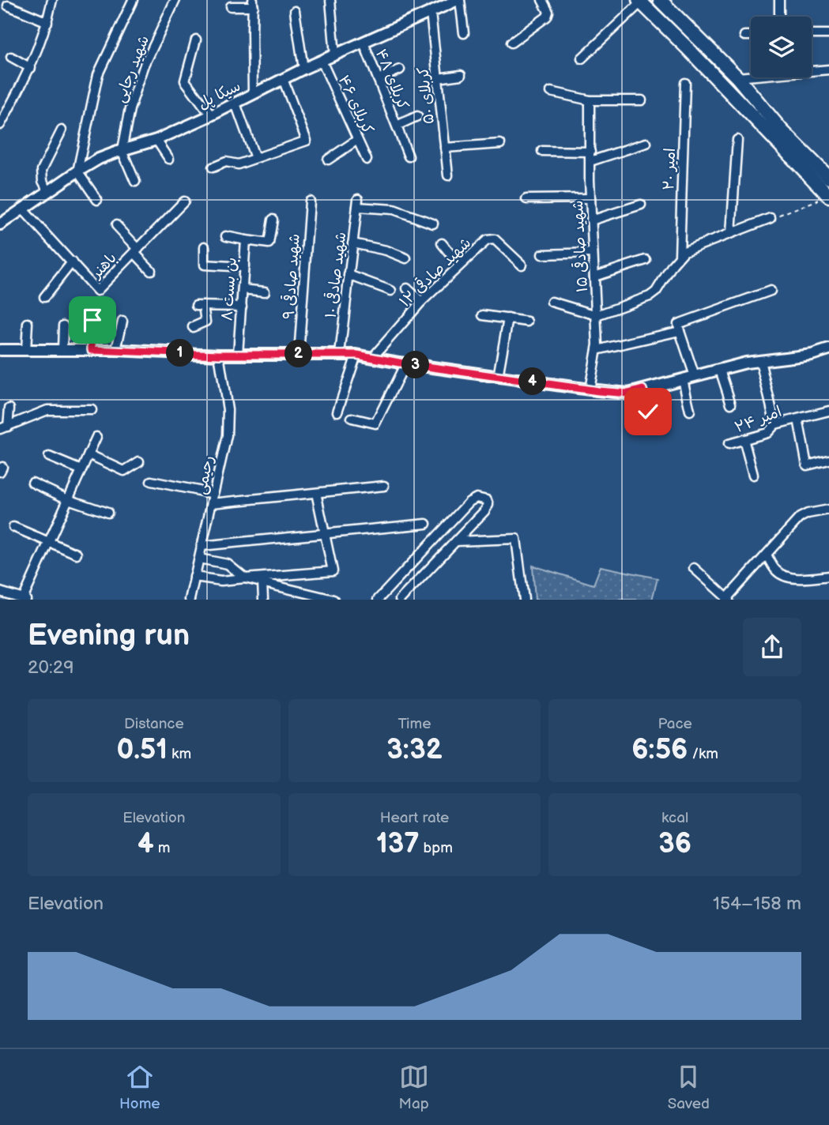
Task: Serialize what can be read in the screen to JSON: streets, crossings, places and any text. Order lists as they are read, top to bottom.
{
  "streets": {
    "street": [
      "شهید رجایی",
      "کربلای ۴۸",
      "سیکا پل",
      "کربلای ۵۰",
      "کربلای ۴۶",
      "امیر ۲۰",
      "شهید صادقی ۱۵",
      "باهنر",
      "شهید صادقی ۱۲",
      "شهید صادقی ۱۰",
      "شهید صادقی ۹",
      "بن بست ۸",
      "امیر ۲۴",
      "رحیمی"
    ]
  },
  "crossings": [
    ["شهید رجایی", "سیکا پل"],
    ["کربلای ۴۸", "سیکا پل"],
    ["سیکا پل", "کربلای ۵۰"],
    ["سیکا پل", "کربلای ۴۶"],
    ["سیکا پل", "باهنر"]
  ],
  "page": {
    "pins": [
      "1",
      "2",
      "3",
      "4"
    ],
    "heading": ["Evening run", "20:29"],
    "stats": [
      ["Distance", "0.51 km"],
      ["Time", "3:32"],
      ["Pace", "6:56 /km"],
      ["Elevation", "4 m"],
      ["Heart rate", "137 bpm"],
      ["kcal", "36"]
    ],
    "chart": ["Elevation", "154–158 m"],
    "tabs": ["Home", "Map", "Saved"]
  }
}
